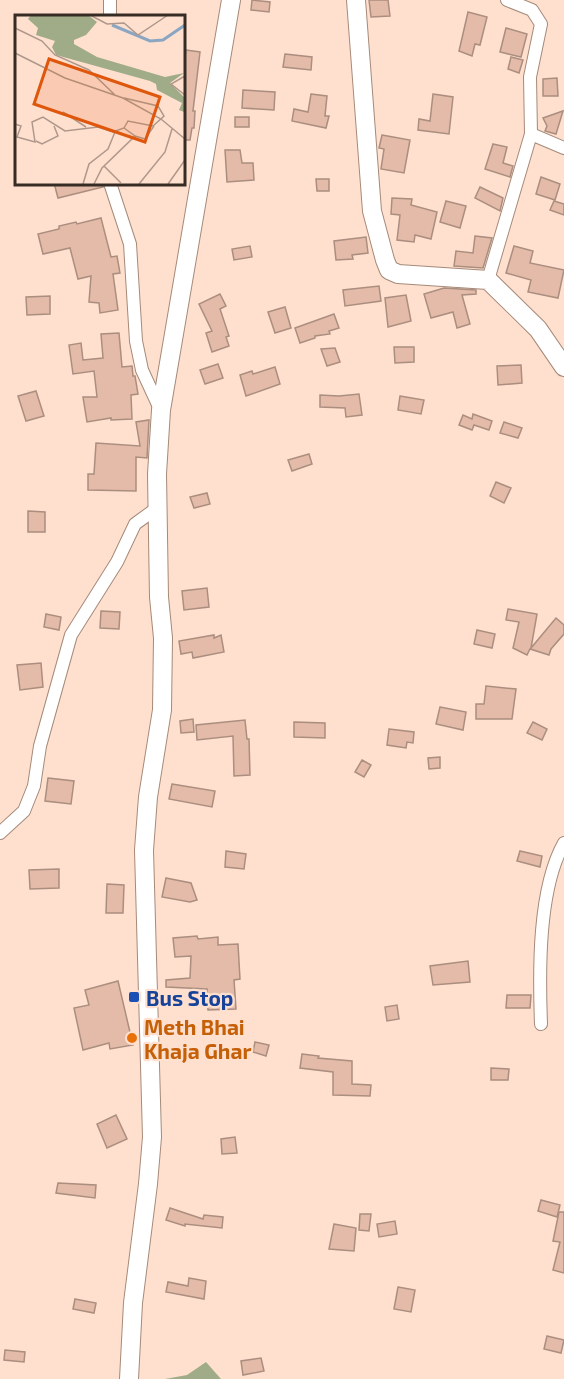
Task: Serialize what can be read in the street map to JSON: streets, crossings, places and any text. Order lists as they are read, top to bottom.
{
  "places": {
    "transit": ["Bus Stop"],
    "other": ["Meth Bhai Khaja Ghar"]
  }
}
